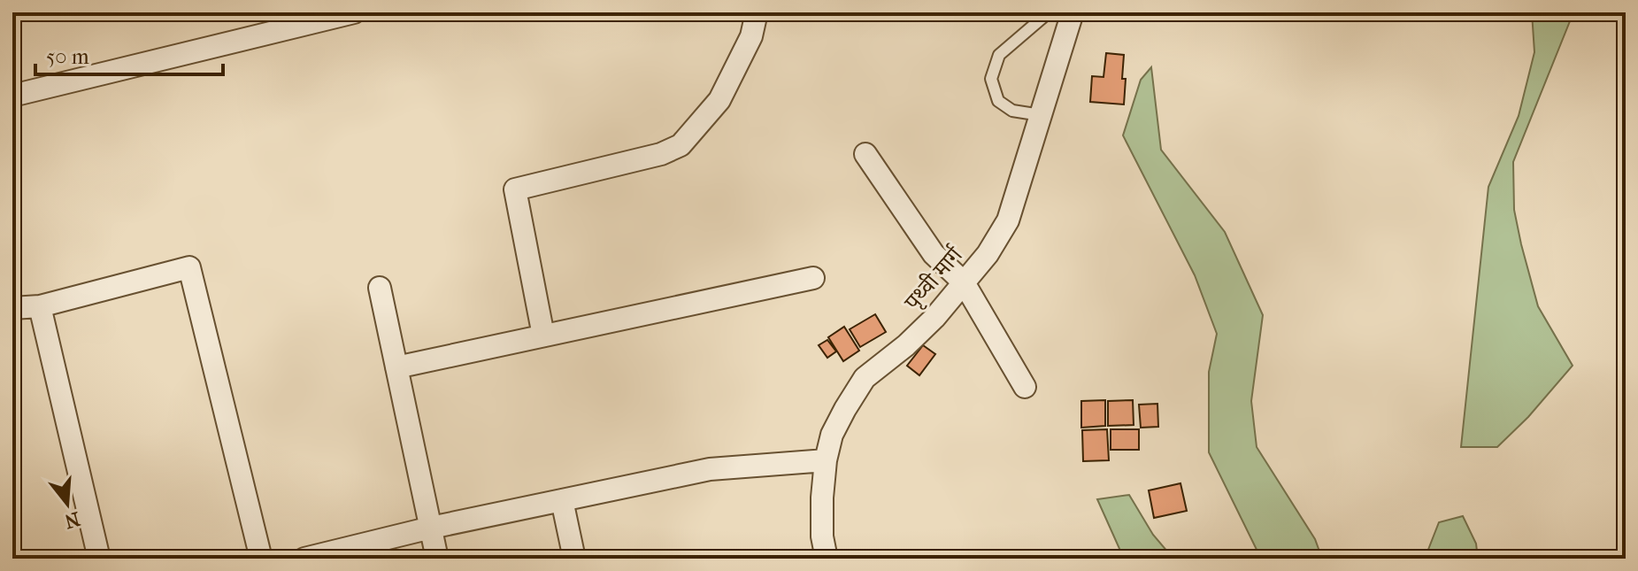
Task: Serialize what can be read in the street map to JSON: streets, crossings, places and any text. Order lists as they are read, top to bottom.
{
  "streets": {
    "street": ["पृथ्वी मार्ग"]
  },
  "scale_bar": "50 m",
  "north": "bottom"
}
